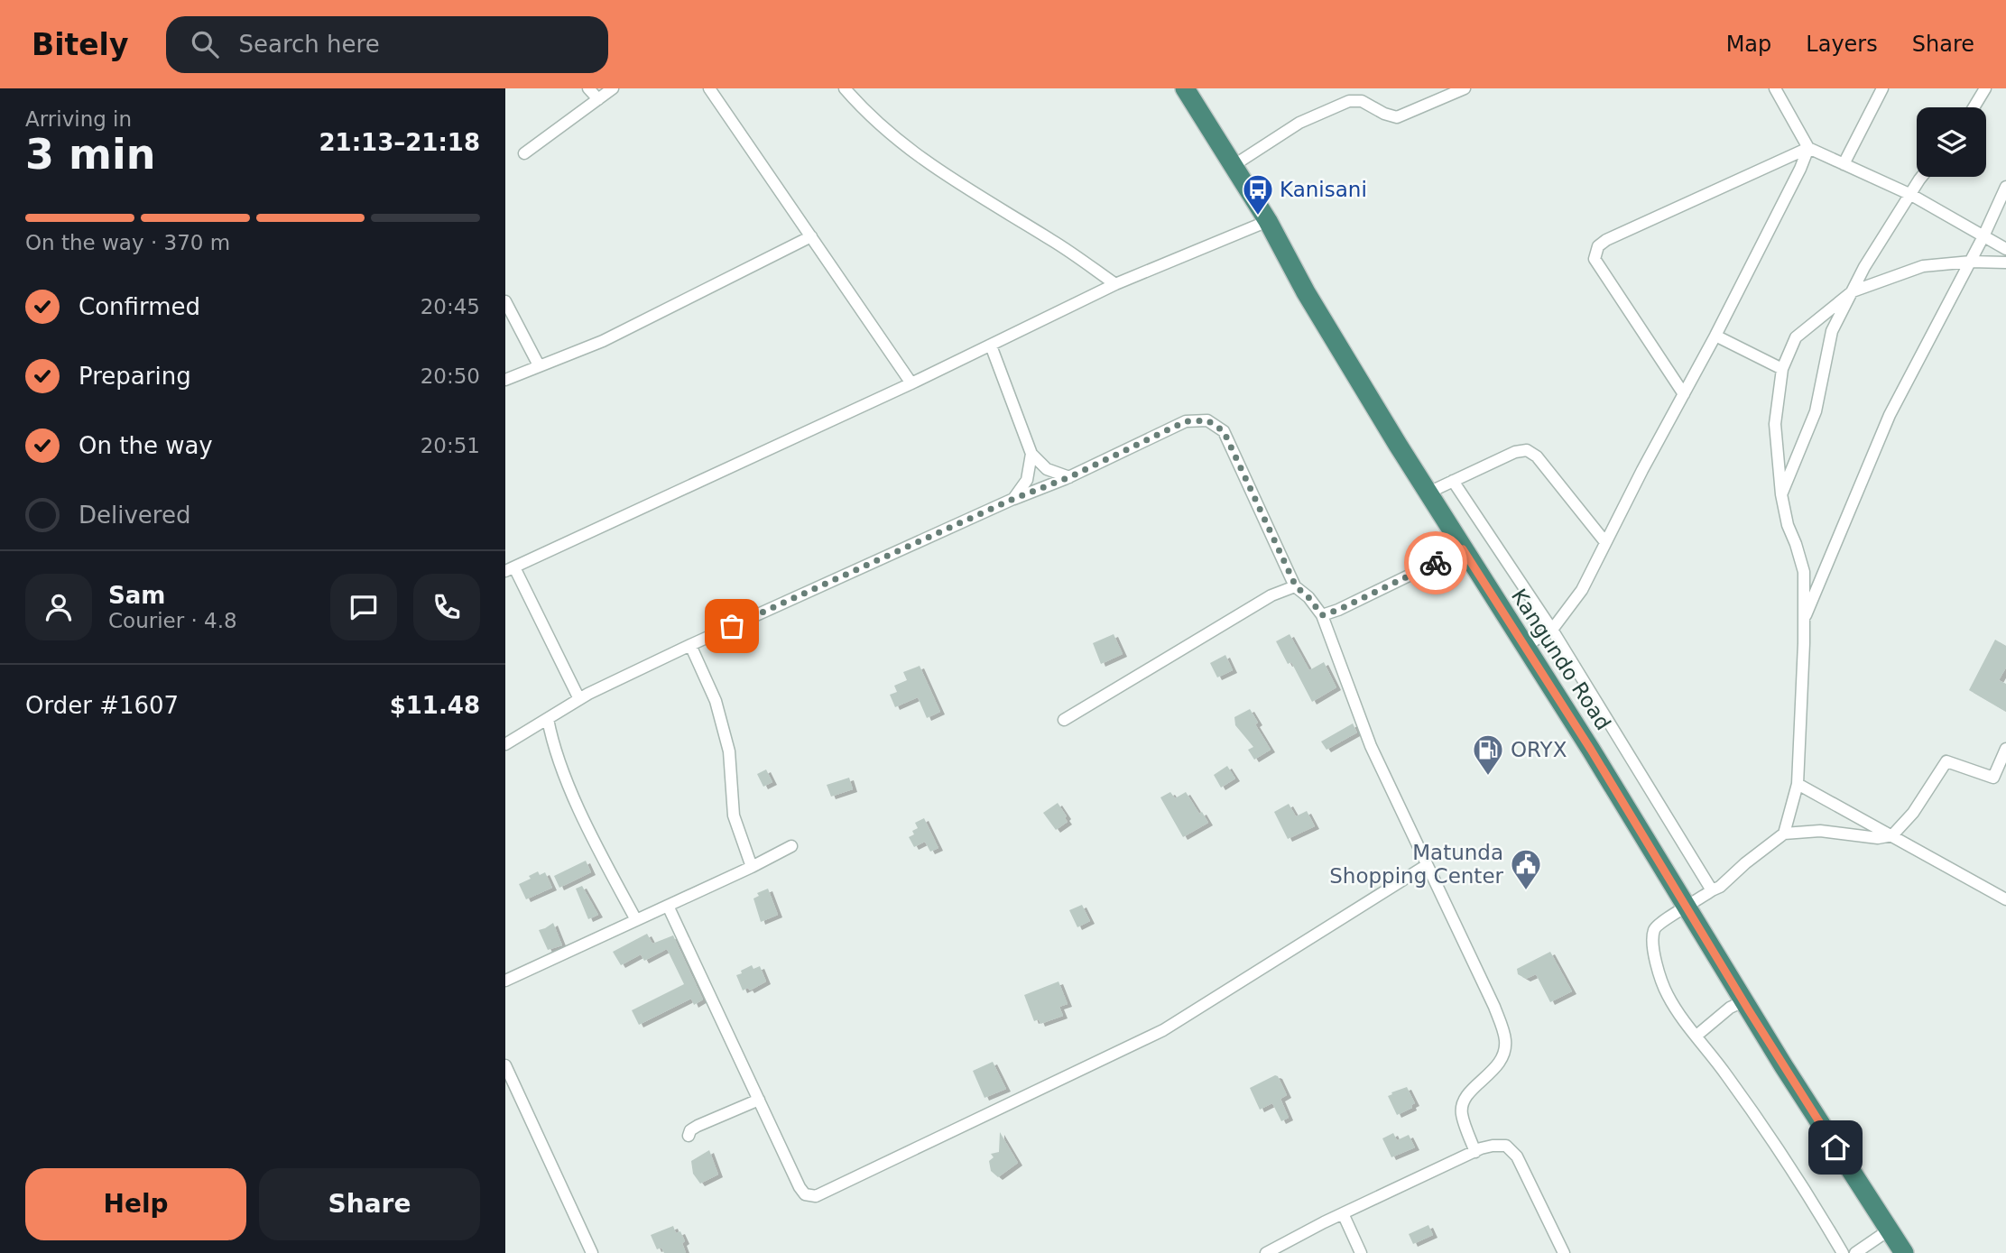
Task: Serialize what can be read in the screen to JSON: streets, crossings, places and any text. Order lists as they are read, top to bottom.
{
  "streets": {
    "highway": ["Kangundo Road"]
  },
  "places": {
    "bus stop": ["Kanisani"],
    "fuel station": ["ORYX"],
    "public building": ["Matunda Shopping Center"]
  },
  "page": {
    "header": "Bitely",
    "search": "Search here",
    "nav": ["Map", "Layers", "Share"],
    "heading": ["3 min", "Arriving in", "21:13–21:18"],
    "panel": [
      "Sam",
      "Courier · 4.8",
      "Order #1607",
      "$11.48"
    ],
    "bar": "On the way · 370 m",
    "list": [
      ["Confirmed", "20:45"],
      ["Preparing", "20:50"],
      ["On the way", "20:51"],
      "Delivered"
    ],
    "buttons": ["Help", "Share"]
  }
}
